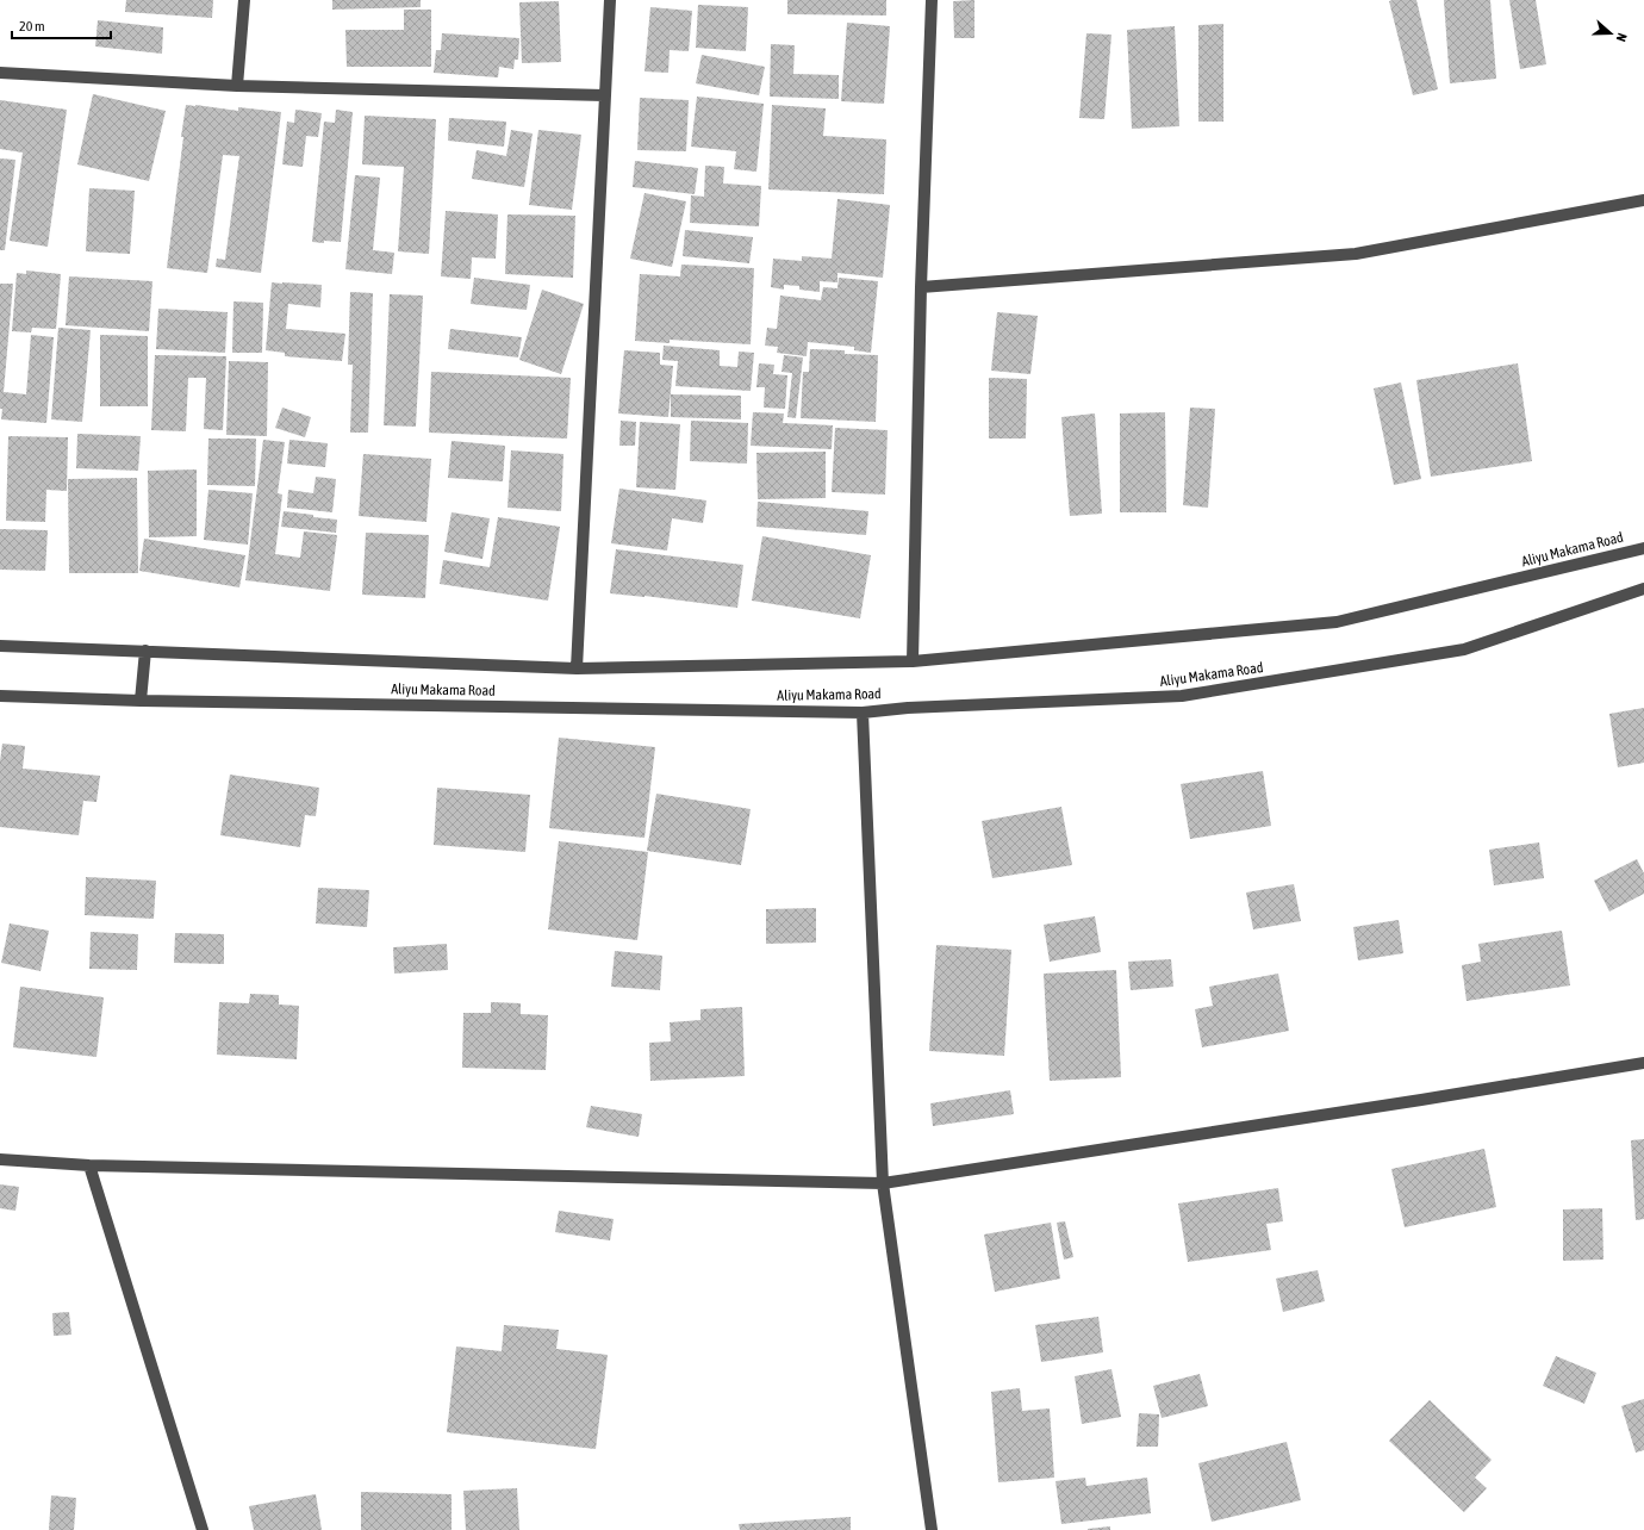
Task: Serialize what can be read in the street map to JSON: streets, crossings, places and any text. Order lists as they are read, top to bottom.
{
  "streets": {
    "street": ["Aliyu Makama Road"]
  },
  "scale_bar": "20 m",
  "north": "right"
}
